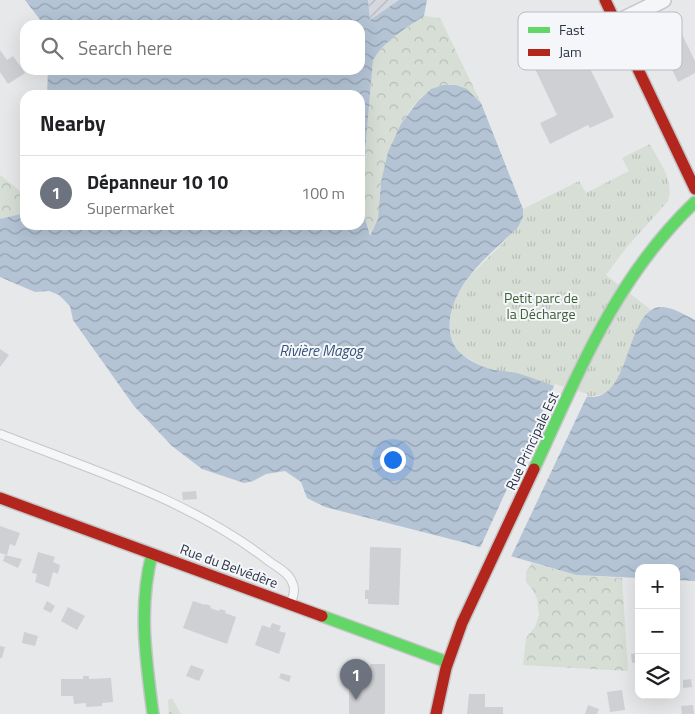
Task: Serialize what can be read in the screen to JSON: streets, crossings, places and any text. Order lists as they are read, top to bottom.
{
  "streets": {
    "street": ["Rue Principale Est", "Rue du Belvédère"]
  },
  "crossings": [
    ["Rue Principale Est", "Rue du Belvédère"]
  ],
  "water": ["Rivière Magog"],
  "parks": ["Petit parc de la Décharge"],
  "legend": ["Fast", "Jam"],
  "page": {
    "search": "Search here",
    "heading": "Nearby",
    "list": [
      {
        "mark": "1",
        "name": "Dépanneur 10 10",
        "note": "Supermarket",
        "value": "100 m"
      }
    ],
    "map_buttons": ["+", "−"],
    "pins": "1"
  }
}
